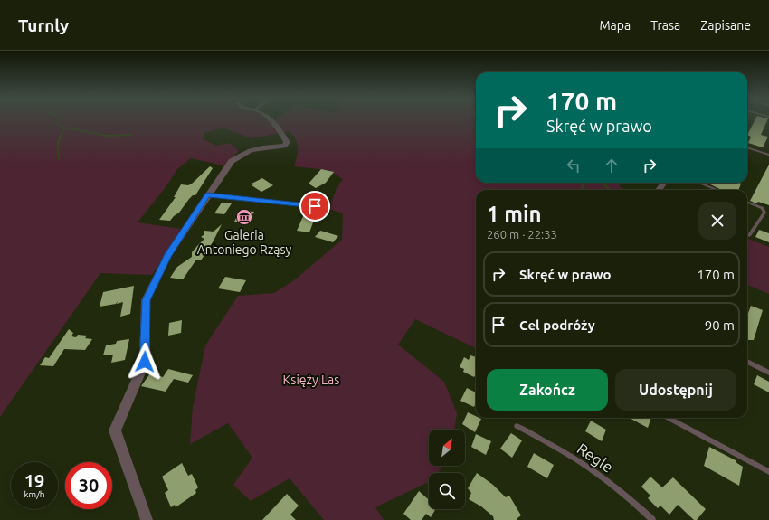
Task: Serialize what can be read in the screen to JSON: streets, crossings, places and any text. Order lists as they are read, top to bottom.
{
  "streets": {
    "lane": ["Regle"]
  },
  "parks": ["Księży Las"],
  "places": {
    "museum": ["Galeria Antoniego Rząsy"]
  },
  "north": "top right",
  "page": {
    "header": "Turnly",
    "nav": ["Mapa", "Trasa", "Zapisane"],
    "turn": ["170 m", "Skręć w prawo"],
    "heading": ["1 min", "260 m · 22:33"],
    "list": [
      {
        "name": "Skręć w prawo",
        "value": "170 m"
      },
      {
        "name": "Cel podróży",
        "value": "90 m"
      }
    ],
    "buttons": ["Zakończ", "Udostępnij"],
    "speed": "19 km/h",
    "limit": "30"
  }
}
